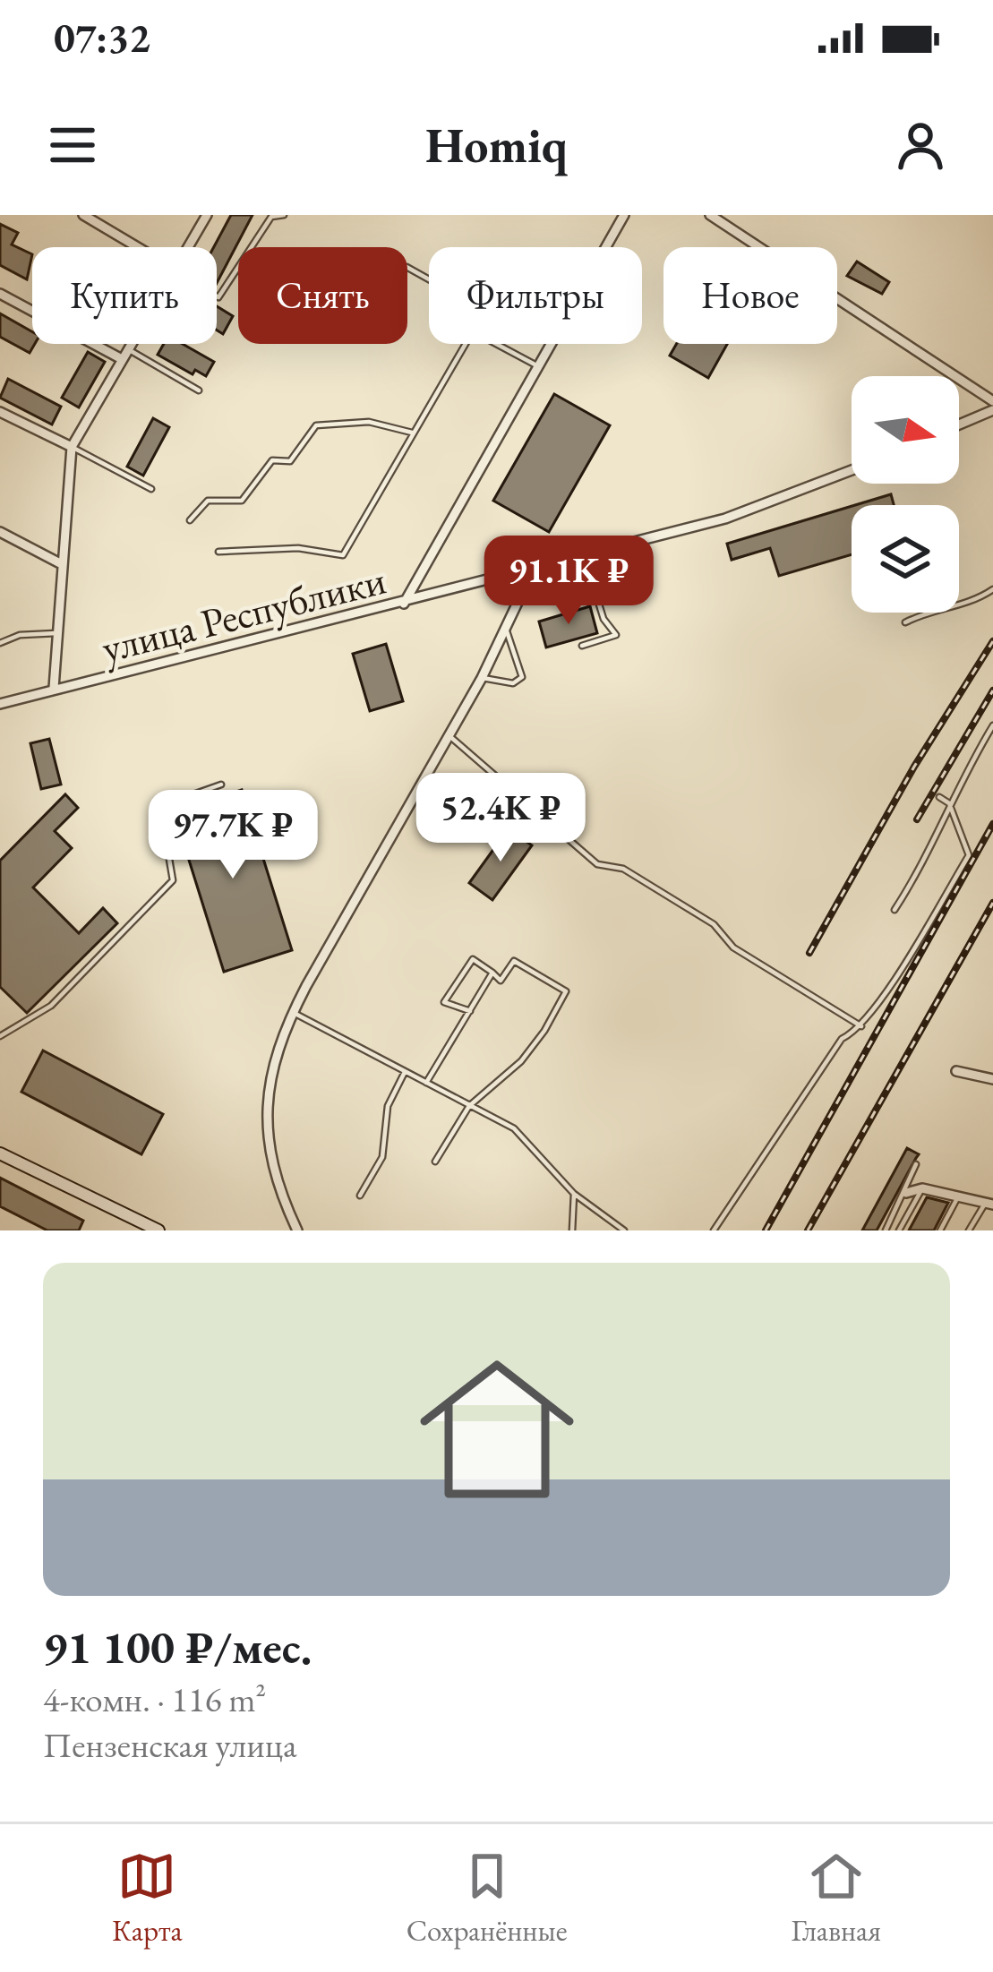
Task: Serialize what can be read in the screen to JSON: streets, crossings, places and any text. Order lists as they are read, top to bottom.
{
  "streets": {
    "street": ["улица Республики"]
  },
  "north": "right",
  "page": {
    "status": "07:32",
    "header": "Homiq",
    "chip": [
      "Купить",
      "Снять",
      "Фильтры",
      "Новое"
    ],
    "price": ["91.1K ₽", "52.4K ₽", "97.7K ₽"],
    "list": [
      {
        "name": "91 100 ₽/мес.",
        "note": "4-комн. · 116 m² · Пензенская улица"
      }
    ],
    "tabs": ["Карта", "Сохранённые", "Главная"]
  }
}
